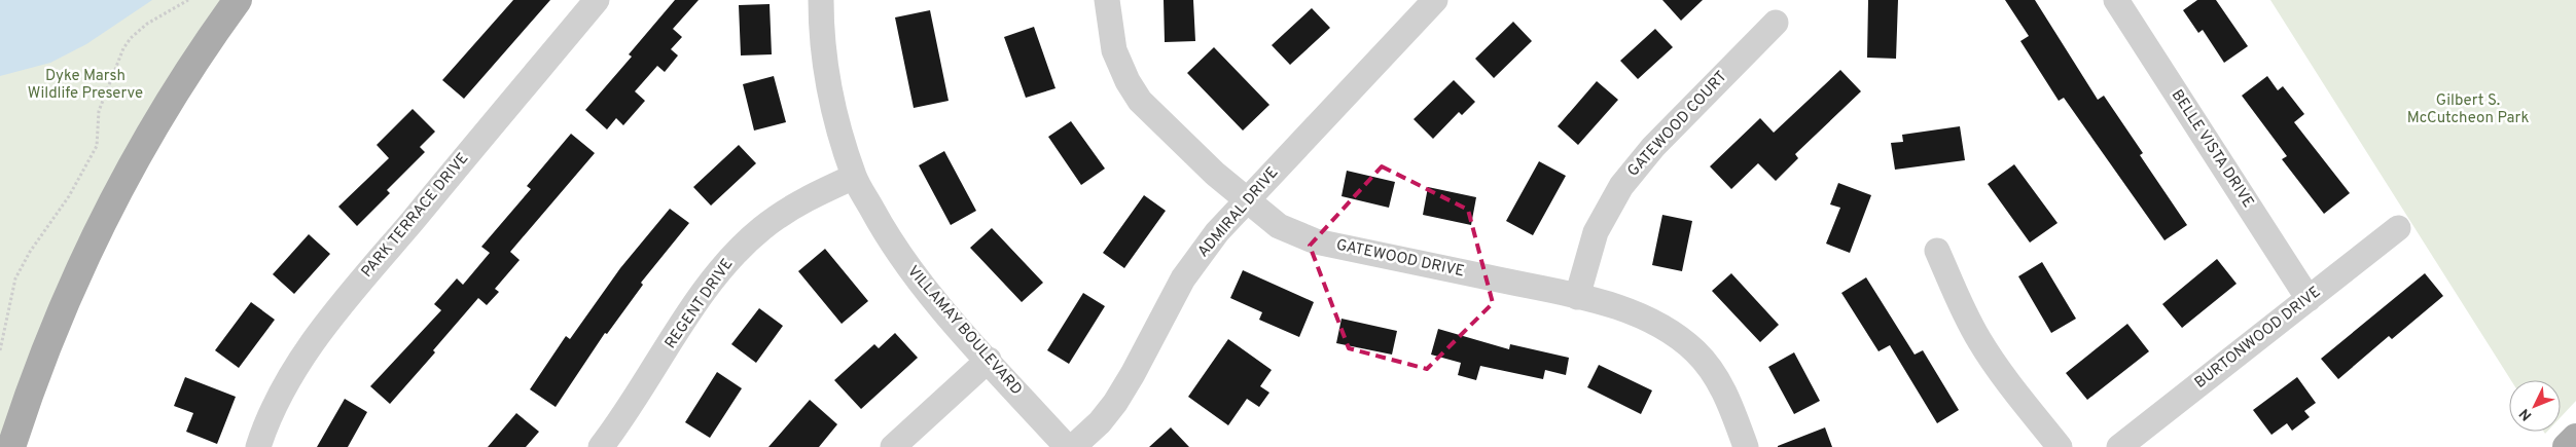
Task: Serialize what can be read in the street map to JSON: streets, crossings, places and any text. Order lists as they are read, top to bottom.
{
  "streets": {
    "street": [
      "GATEWOOD COURT",
      "BELLE VISTA DRIVE",
      "ADMIRAL DRIVE",
      "PARK TERRACE DRIVE",
      "GATEWOOD DRIVE",
      "REGENT DRIVE",
      "VILLAMAY BOULEVARD",
      "BURTONWOOD DRIVE"
    ]
  },
  "crossings": [
    ["GATEWOOD COURT", "GATEWOOD DRIVE"],
    ["BELLE VISTA DRIVE", "BURTONWOOD DRIVE"],
    ["ADMIRAL DRIVE", "GATEWOOD DRIVE"],
    ["REGENT DRIVE", "VILLAMAY BOULEVARD"]
  ],
  "parks": ["Dyke Marsh Wildlife Preserve", "Gilbert S. McCutcheon Park"],
  "north": "bottom left"
}
